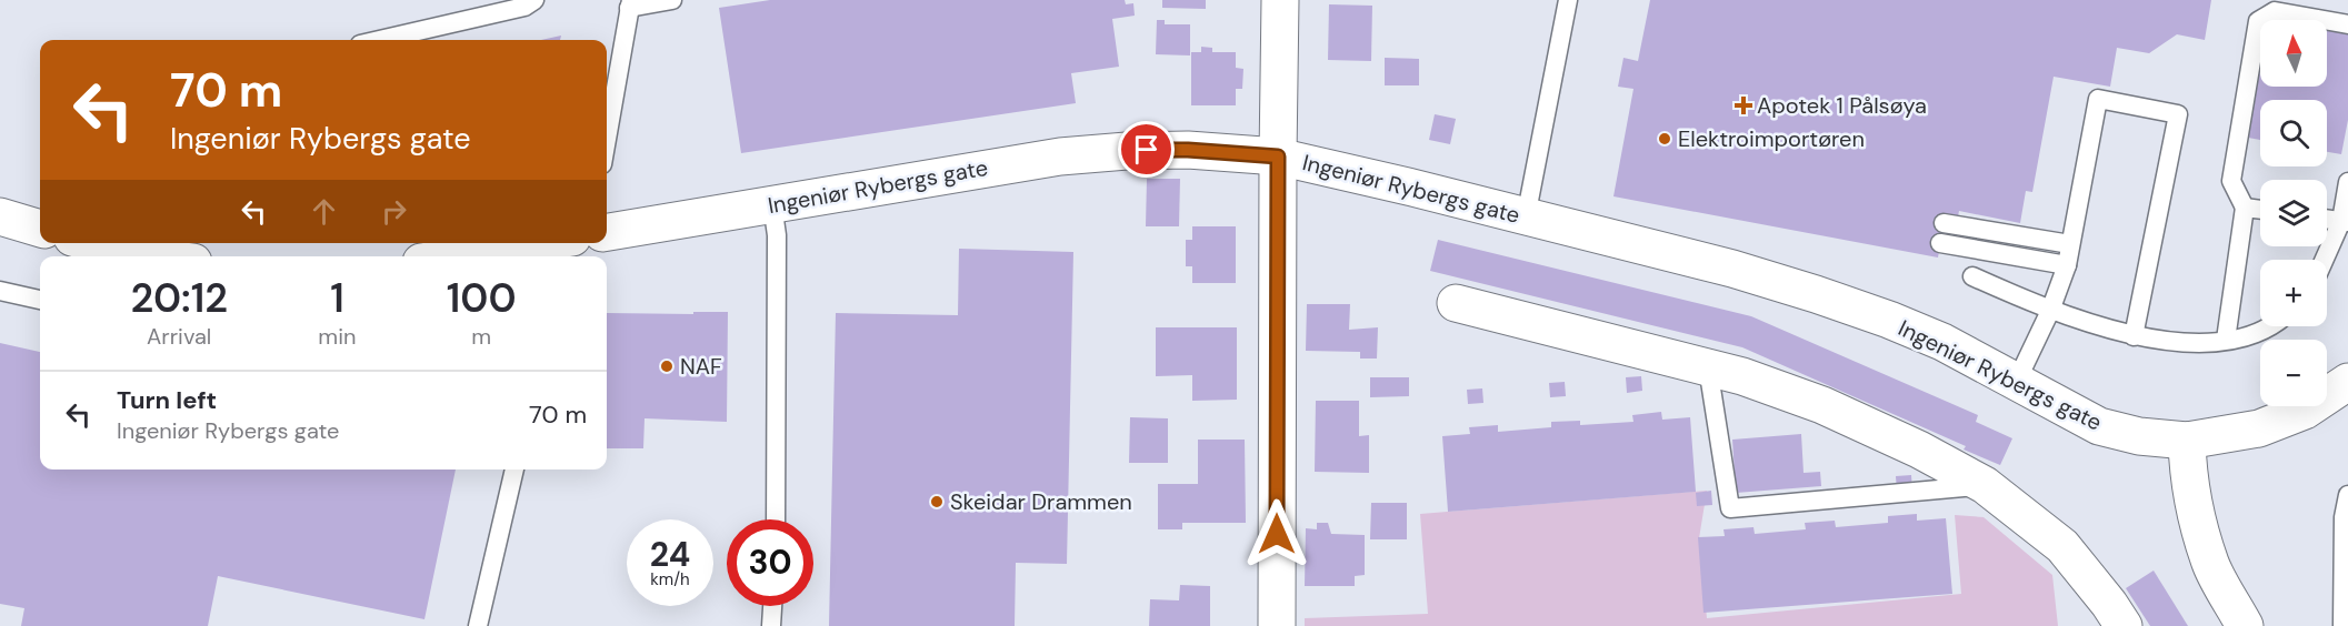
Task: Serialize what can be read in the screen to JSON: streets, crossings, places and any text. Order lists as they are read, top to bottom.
{
  "streets": {
    "street": ["Ingeniør Rybergs gate"]
  },
  "places": {
    "health": ["Apotek 1 Pålsøya"],
    "other": ["Elektroimportøren", "NAF", "Skeidar Drammen"]
  },
  "north": "top",
  "page": {
    "map_buttons": ["+", "−"],
    "turn": ["70 m", "Ingeniør Rybergs gate"],
    "eta": [
      "20:12",
      "Arrival",
      "1",
      "min",
      "100",
      "m"
    ],
    "list": [
      {
        "name": "Turn left",
        "note": "Ingeniør Rybergs gate",
        "value": "70 m"
      }
    ],
    "speed": "24 km/h",
    "limit": "30"
  }
}
